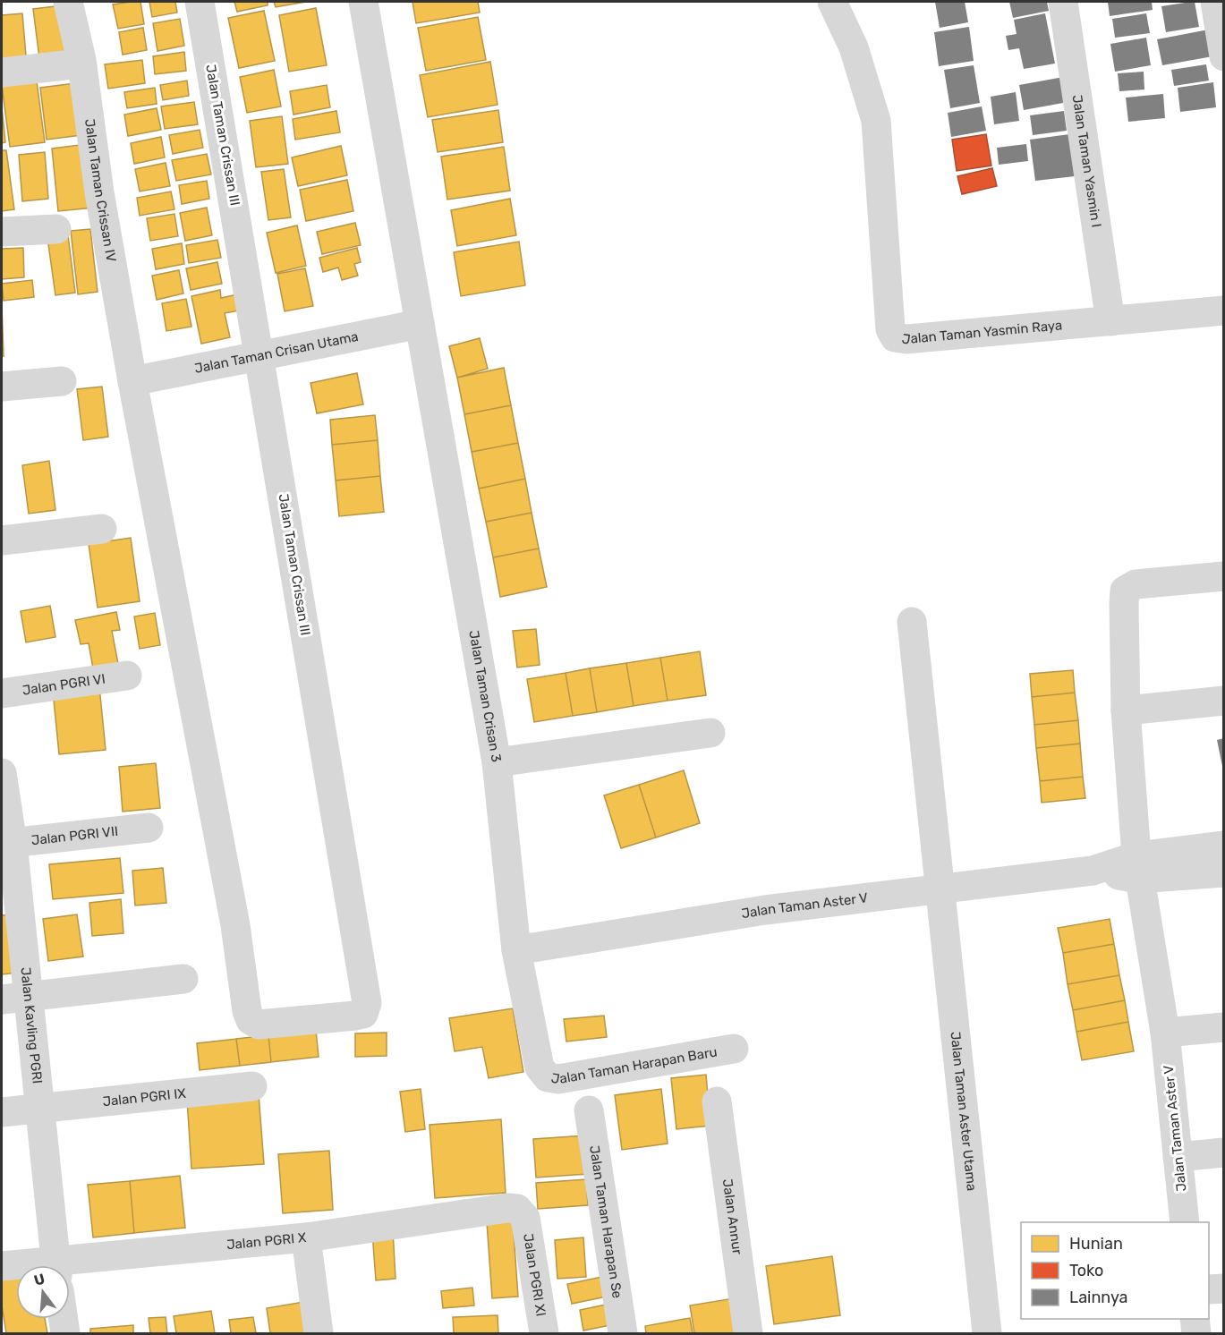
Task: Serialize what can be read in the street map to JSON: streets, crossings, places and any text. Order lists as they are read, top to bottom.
{
  "streets": {
    "street": [
      "Jalan Taman Crissan III",
      "Jalan Taman Yasmin I",
      "Jalan Taman Crissan IV",
      "Jalan Taman Yasmin Raya",
      "Jalan Taman Crisan Utama",
      "Jalan PGRI VI",
      "Jalan Taman Crisan 3",
      "Jalan PGRI VII",
      "Jalan Taman Aster V",
      "Jalan Kavling PGRI",
      "Jalan Taman Harapan Baru",
      "Jalan PGRI IX",
      "Jalan Taman Aster Utama",
      "Jalan Annur",
      "Jalan Taman Harapan Se",
      "Jalan PGRI X",
      "Jalan PGRI XI"
    ]
  },
  "crossings": [
    ["Jalan Taman Crissan III", "Jalan Taman Crissan IV"],
    ["Jalan Taman Crissan III", "Jalan Taman Crisan Utama"],
    ["Jalan Taman Yasmin I", "Jalan Taman Yasmin Raya"],
    ["Jalan Taman Crissan IV", "Jalan Taman Crisan Utama"],
    ["Jalan Taman Crisan Utama", "Jalan Taman Crisan 3"],
    ["Jalan Taman Crisan 3", "Jalan Taman Aster V"],
    ["Jalan Taman Crisan 3", "Jalan Taman Harapan Baru"],
    ["Jalan PGRI VII", "Jalan Kavling PGRI"],
    ["Jalan Taman Aster V", "Jalan Taman Aster Utama"],
    ["Jalan Kavling PGRI", "Jalan PGRI IX"],
    ["Jalan PGRI X", "Jalan PGRI XI"]
  ],
  "legend": ["Hunian", "Toko", "Lainnya"],
  "north": "top"
}
